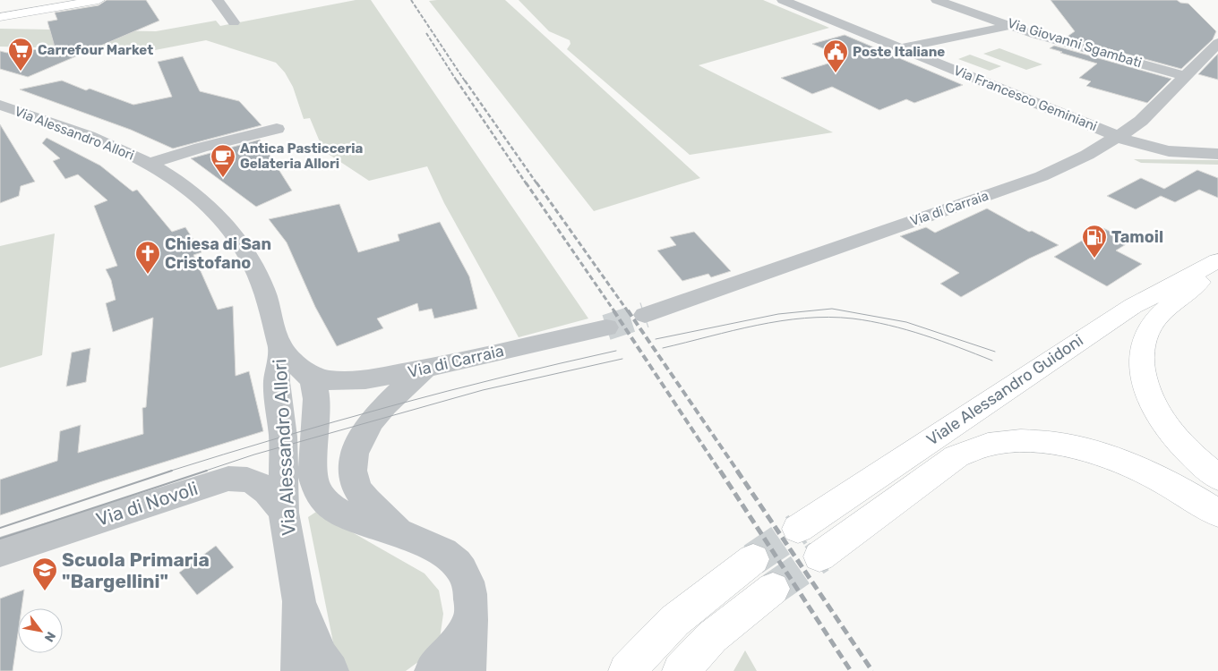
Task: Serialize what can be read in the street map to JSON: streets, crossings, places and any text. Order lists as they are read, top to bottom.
{
  "streets": {
    "main road": ["Viale Alessandro Guidoni"],
    "street": [
      "Via Giovanni Sgambati",
      "Via Francesco Geminiani",
      "Via Alessandro Allori",
      "Via di Carraia",
      "Via di Novoli"
    ]
  },
  "crossings": [
    ["Via Giovanni Sgambati", "Via di Carraia"],
    ["Via Francesco Geminiani", "Via di Carraia"],
    ["Via Alessandro Allori", "Via di Carraia"],
    ["Via Alessandro Allori", "Via di Novoli"]
  ],
  "places": {
    "supermarket": ["Carrefour Market"],
    "public building": ["Poste Italiane"],
    "cafe": ["Antica Pasticceria Gelateria Allori"],
    "fuel station": ["Tamoil"],
    "church": ["Chiesa di San Cristofano"],
    "school or university": ["Scuola Primaria \"Bargellini\""]
  },
  "north": "bottom right"
}
